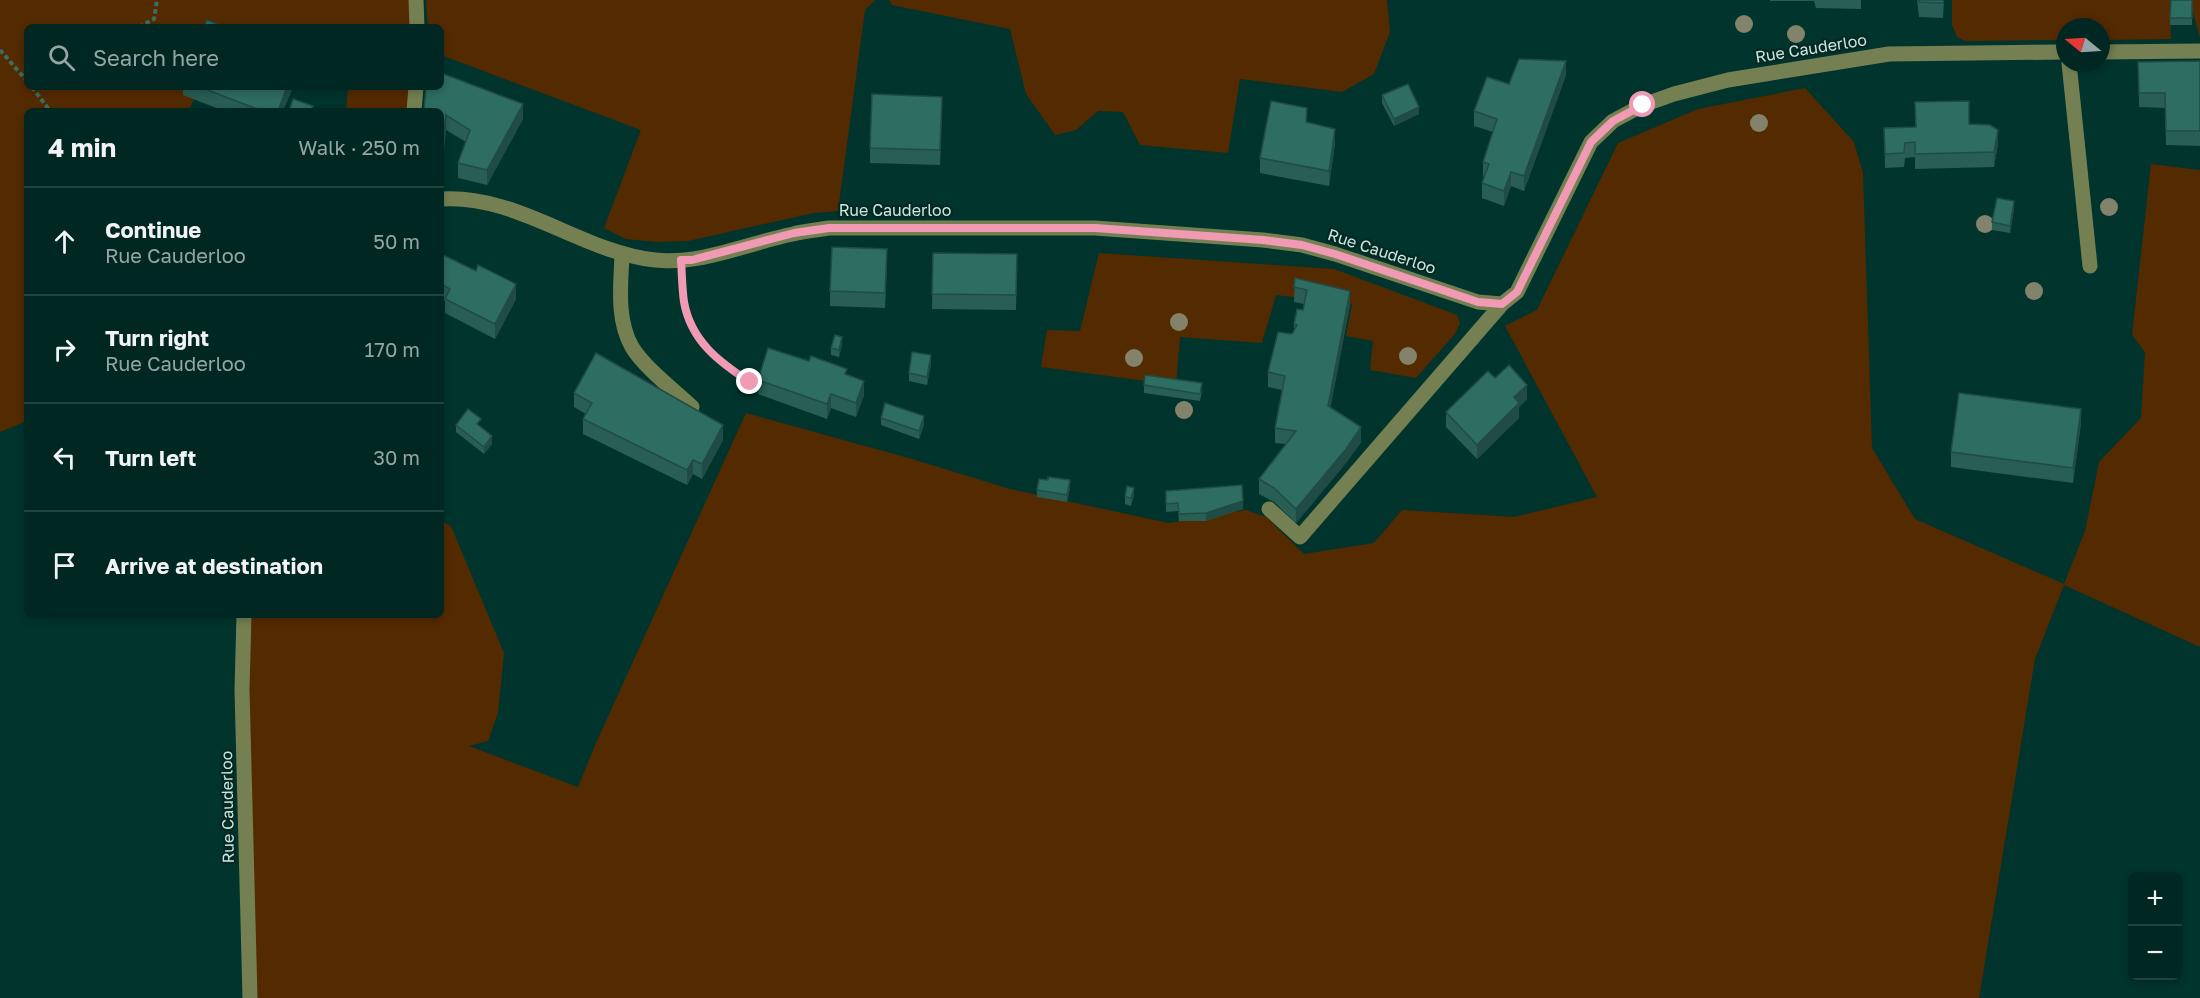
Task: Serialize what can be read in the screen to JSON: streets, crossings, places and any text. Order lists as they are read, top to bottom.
{
  "streets": {
    "street": ["Rue Cauderloo"]
  },
  "north": "left",
  "page": {
    "search": "Search here",
    "heading": ["4 min", "Walk · 250 m"],
    "list": [
      ["Continue", "Rue Cauderloo", "50 m"],
      ["Turn right", "Rue Cauderloo", "170 m"],
      ["Turn left", "30 m"],
      "Arrive at destination"
    ],
    "map_buttons": ["+", "−"]
  }
}
